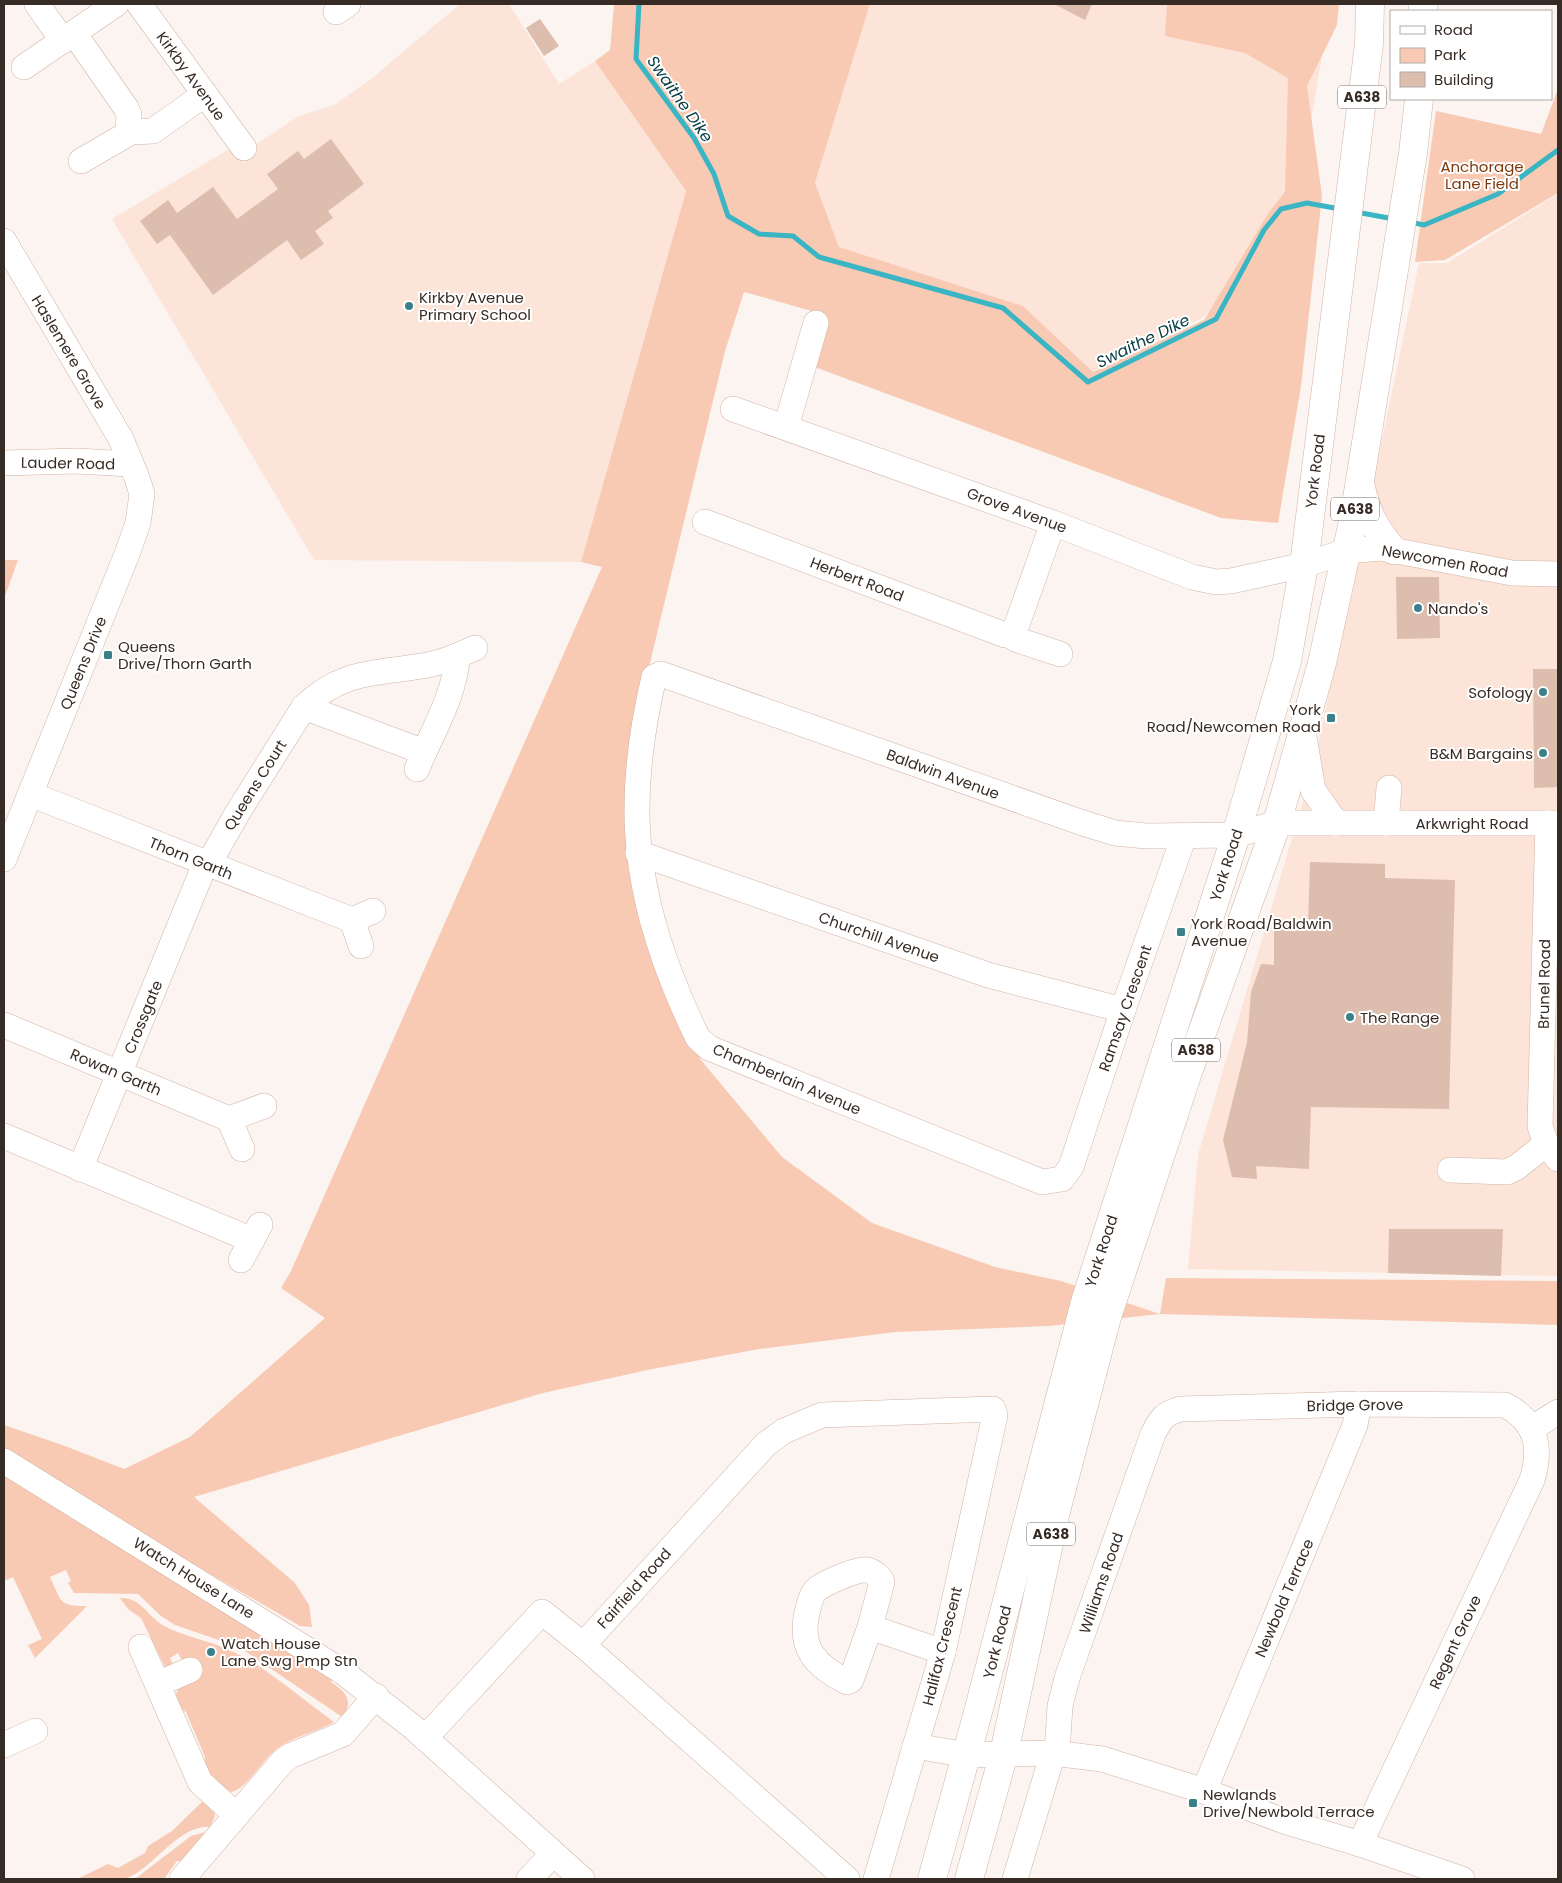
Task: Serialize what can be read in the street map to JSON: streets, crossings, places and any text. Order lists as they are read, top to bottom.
{
  "streets": {
    "highway": ["A638", "York Road"],
    "street": [
      "Kirkby Avenue",
      "Haslemere Grove",
      "Lauder Road",
      "Grove Avenue",
      "Newcomen Road",
      "Herbert Road",
      "Queens Drive",
      "Baldwin Avenue",
      "Queens Court",
      "Arkwright Road",
      "Thorn Garth",
      "Churchill Avenue",
      "Brunel Road",
      "Ramsay Crescent",
      "Crossgate",
      "Rowan Garth",
      "Chamberlain Avenue",
      "Bridge Grove",
      "Watch House Lane",
      "Williams Road",
      "Fairfield Road",
      "Newbold Terrace",
      "Regent Grove",
      "Halifax Crescent"
    ]
  },
  "crossings": [
    ["Haslemere Grove", "Lauder Road"],
    ["Haslemere Grove", "Queens Drive"],
    ["Lauder Road", "Queens Drive"],
    ["York Road", "Grove Avenue"],
    ["York Road", "Newcomen Road"],
    ["York Road", "Baldwin Avenue"],
    ["York Road", "Arkwright Road"],
    ["Grove Avenue", "Newcomen Road"],
    ["Queens Drive", "Thorn Garth"],
    ["Baldwin Avenue", "Arkwright Road"],
    ["Baldwin Avenue", "Ramsay Crescent"],
    ["Baldwin Avenue", "Chamberlain Avenue"],
    ["Queens Court", "Thorn Garth"],
    ["Queens Court", "Crossgate"],
    ["Arkwright Road", "Brunel Road"],
    ["Thorn Garth", "Crossgate"],
    ["Churchill Avenue", "Ramsay Crescent"],
    ["Churchill Avenue", "Chamberlain Avenue"],
    ["Ramsay Crescent", "Chamberlain Avenue"],
    ["Crossgate", "Rowan Garth"],
    ["Bridge Grove", "Williams Road"],
    ["Bridge Grove", "Newbold Terrace"],
    ["Bridge Grove", "Regent Grove"],
    ["Fairfield Road", "Halifax Crescent"]
  ],
  "water": ["Swaithe Dike"],
  "parks": ["Anchorage Lane Field"],
  "places": {
    "other": [
      "Kirkby Avenue Primary School",
      "Nando's",
      "Sofology",
      "B&M Bargains",
      "The Range",
      "Watch House Lane Swg Pmp Stn"
    ],
    "transit": [
      "Queens Drive/Thorn Garth",
      "York Road/Newcomen Road",
      "York Road/Baldwin Avenue",
      "Newlands Drive/Newbold Terrace"
    ]
  },
  "legend": ["Road", "Park", "Building"]
}
